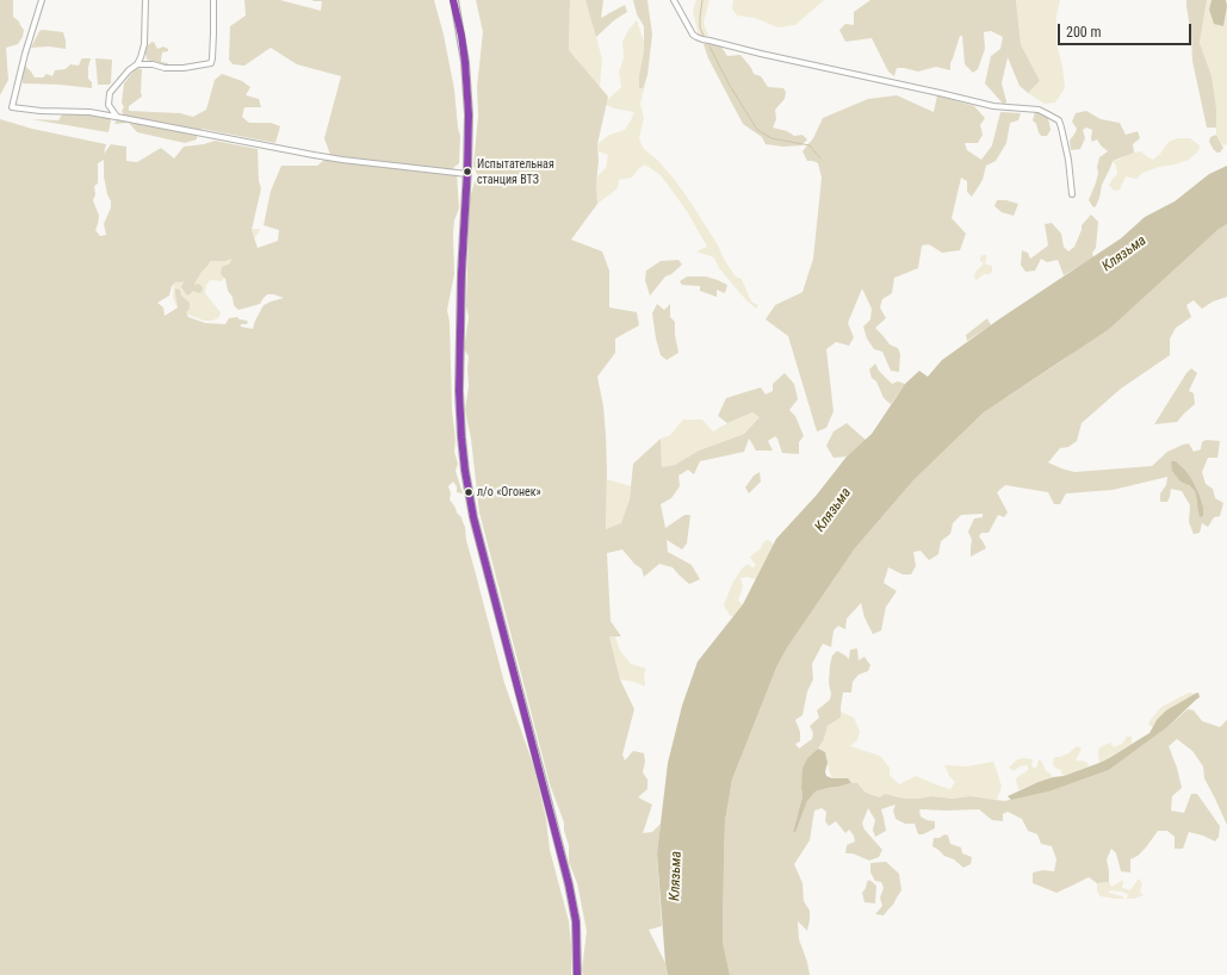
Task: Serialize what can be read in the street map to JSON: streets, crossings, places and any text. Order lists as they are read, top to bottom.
{
  "water": ["Клязьма"],
  "places": ["Испытательная станция ВТЗ", "л/о «Огонек»"],
  "scale_bar": "200 m"
}
